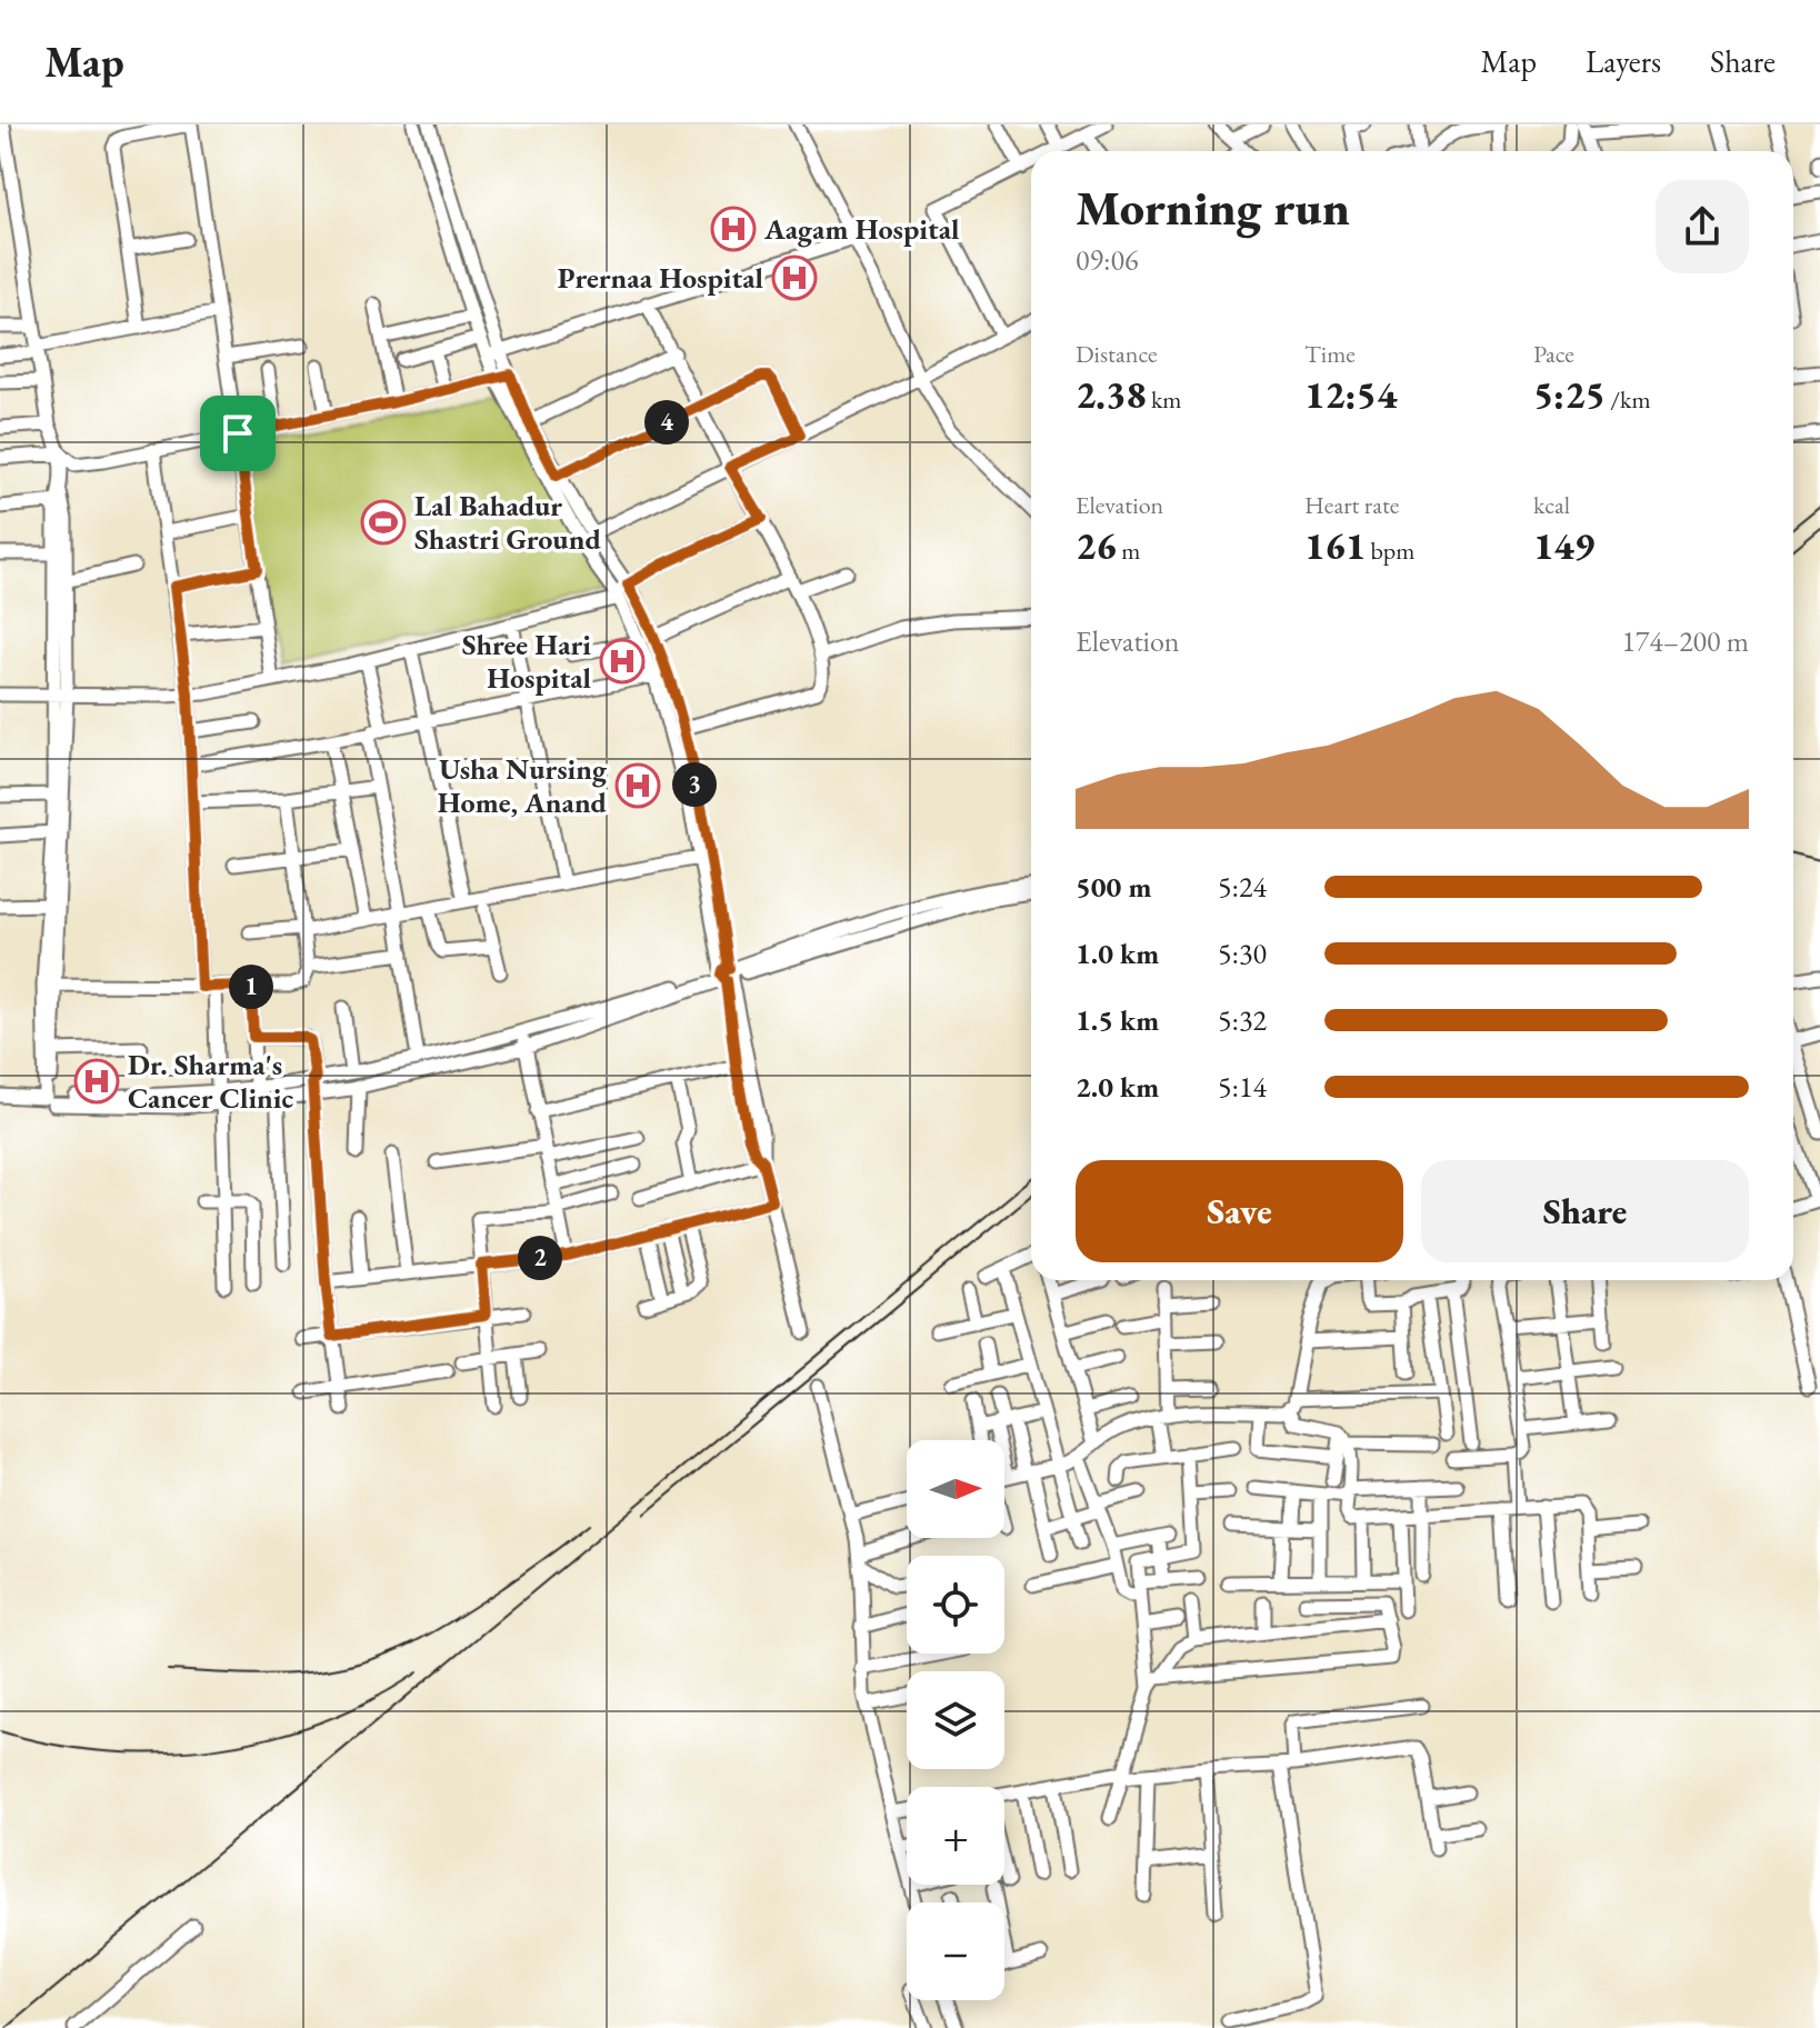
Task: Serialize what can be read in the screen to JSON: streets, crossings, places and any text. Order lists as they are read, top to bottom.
{
  "places": {
    "hospital": [
      "Aagam Hospital",
      "Prernaa Hospital",
      "Shree Hari Hospital",
      "Usha Nursing Home, Anand",
      "Dr. Sharma's Cancer Clinic"
    ],
    "sports": ["Lal Bahadur Shastri Ground"]
  },
  "north": "right",
  "page": {
    "header": "Map",
    "nav": ["Map", "Layers", "Share"],
    "heading": ["Morning run", "09:06"],
    "stats": [
      ["Distance", "2.38 km"],
      ["Time", "12:54"],
      ["Pace", "5:25 /km"],
      ["Elevation", "26 m"],
      ["Heart rate", "161 bpm"],
      ["kcal", "149"]
    ],
    "pins": [
      "4",
      "3",
      "1",
      "2"
    ],
    "chart": ["Elevation", "174–200 m"],
    "list": [
      {
        "name": "500 m",
        "note": "5:24"
      },
      {
        "name": "1.0 km",
        "note": "5:30"
      },
      {
        "name": "1.5 km",
        "note": "5:32"
      },
      {
        "name": "2.0 km",
        "note": "5:14"
      }
    ],
    "buttons": ["Save", "Share"],
    "map_buttons": ["+", "−"]
  }
}
